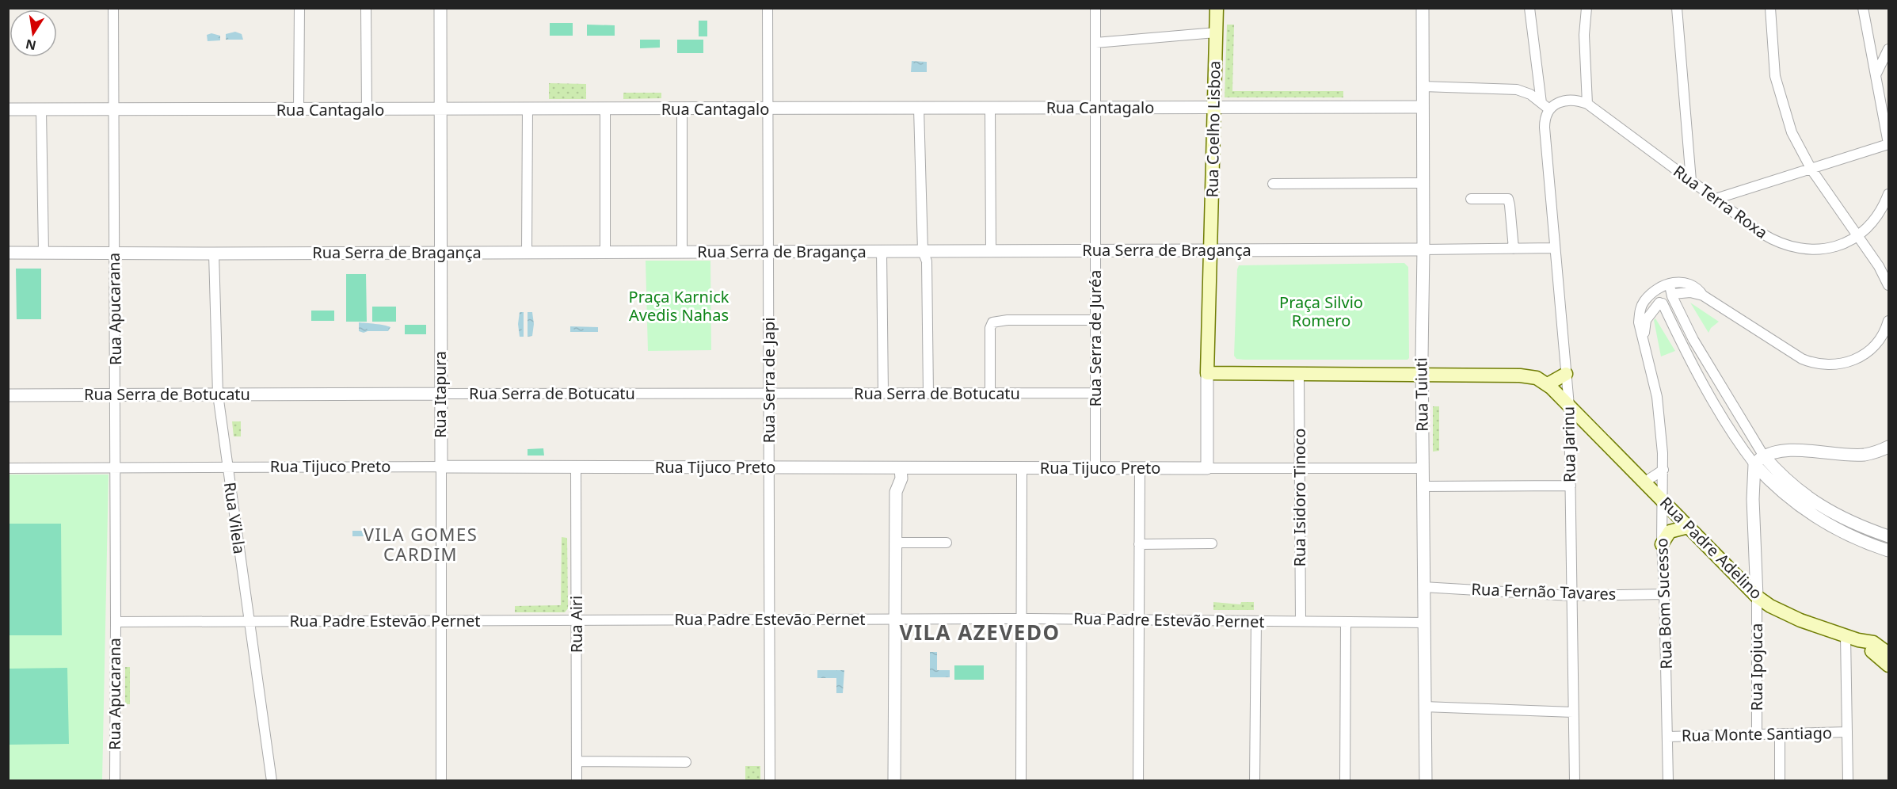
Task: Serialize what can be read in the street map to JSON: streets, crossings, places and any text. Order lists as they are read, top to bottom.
{
  "streets": {
    "main road": ["Rua Coelho Lisboa", "Rua Padre Adelino"],
    "street": [
      "Rua Cantagalo",
      "Rua Terra Roxa",
      "Rua Serra de Bragança",
      "Rua Apucarana",
      "Rua Serra de Juréa",
      "Rua Serra de Japi",
      "Rua Serra de Botucatu",
      "Rua Itapura",
      "Rua Tuiuti",
      "Rua Jarinu",
      "Rua Tijuco Preto",
      "Rua Isidoro Tinoco",
      "Rua Vilela",
      "Rua Fernão Tavares",
      "Rua Bom Sucesso",
      "Rua Padre Estevão Pernet",
      "Rua Airi",
      "Rua Ipojuca",
      "Rua Monte Santiago"
    ]
  },
  "crossings": [
    ["Rua Cantagalo", "Rua Coelho Lisboa"],
    ["Rua Cantagalo", "Rua Apucarana"],
    ["Rua Cantagalo", "Rua Serra de Juréa"],
    ["Rua Cantagalo", "Rua Serra de Japi"],
    ["Rua Cantagalo", "Rua Itapura"],
    ["Rua Cantagalo", "Rua Tuiuti"],
    ["Rua Coelho Lisboa", "Rua Serra de Bragança"],
    ["Rua Terra Roxa", "Rua Jarinu"],
    ["Rua Serra de Bragança", "Rua Apucarana"],
    ["Rua Serra de Bragança", "Rua Serra de Juréa"],
    ["Rua Serra de Bragança", "Rua Serra de Japi"],
    ["Rua Serra de Bragança", "Rua Itapura"],
    ["Rua Serra de Bragança", "Rua Tuiuti"],
    ["Rua Serra de Bragança", "Rua Jarinu"],
    ["Rua Serra de Bragança", "Rua Vilela"],
    ["Rua Apucarana", "Rua Serra de Botucatu"],
    ["Rua Apucarana", "Rua Tijuco Preto"],
    ["Rua Apucarana", "Rua Padre Estevão Pernet"],
    ["Rua Serra de Juréa", "Rua Serra de Botucatu"],
    ["Rua Serra de Juréa", "Rua Tijuco Preto"],
    ["Rua Serra de Japi", "Rua Serra de Botucatu"],
    ["Rua Serra de Japi", "Rua Tijuco Preto"],
    ["Rua Serra de Japi", "Rua Padre Estevão Pernet"],
    ["Rua Serra de Botucatu", "Rua Itapura"],
    ["Rua Serra de Botucatu", "Rua Vilela"],
    ["Rua Itapura", "Rua Tijuco Preto"],
    ["Rua Itapura", "Rua Padre Estevão Pernet"],
    ["Rua Tuiuti", "Rua Tijuco Preto"],
    ["Rua Tuiuti", "Rua Padre Adelino"],
    ["Rua Tuiuti", "Rua Fernão Tavares"],
    ["Rua Tuiuti", "Rua Padre Estevão Pernet"],
    ["Rua Jarinu", "Rua Padre Adelino"],
    ["Rua Jarinu", "Rua Fernão Tavares"],
    ["Rua Tijuco Preto", "Rua Isidoro Tinoco"],
    ["Rua Tijuco Preto", "Rua Vilela"],
    ["Rua Tijuco Preto", "Rua Airi"],
    ["Rua Isidoro Tinoco", "Rua Padre Estevão Pernet"],
    ["Rua Vilela", "Rua Padre Estevão Pernet"],
    ["Rua Padre Adelino", "Rua Bom Sucesso"],
    ["Rua Padre Adelino", "Rua Ipojuca"],
    ["Rua Fernão Tavares", "Rua Bom Sucesso"],
    ["Rua Bom Sucesso", "Rua Monte Santiago"],
    ["Rua Padre Estevão Pernet", "Rua Airi"],
    ["Rua Ipojuca", "Rua Monte Santiago"]
  ],
  "districts": ["VILA GOMES CARDIM", "VILA AZEVEDO"],
  "parks": ["Praça Karnick Avedis Nahas", "Praça Silvio Romero"],
  "north": "bottom"
}
